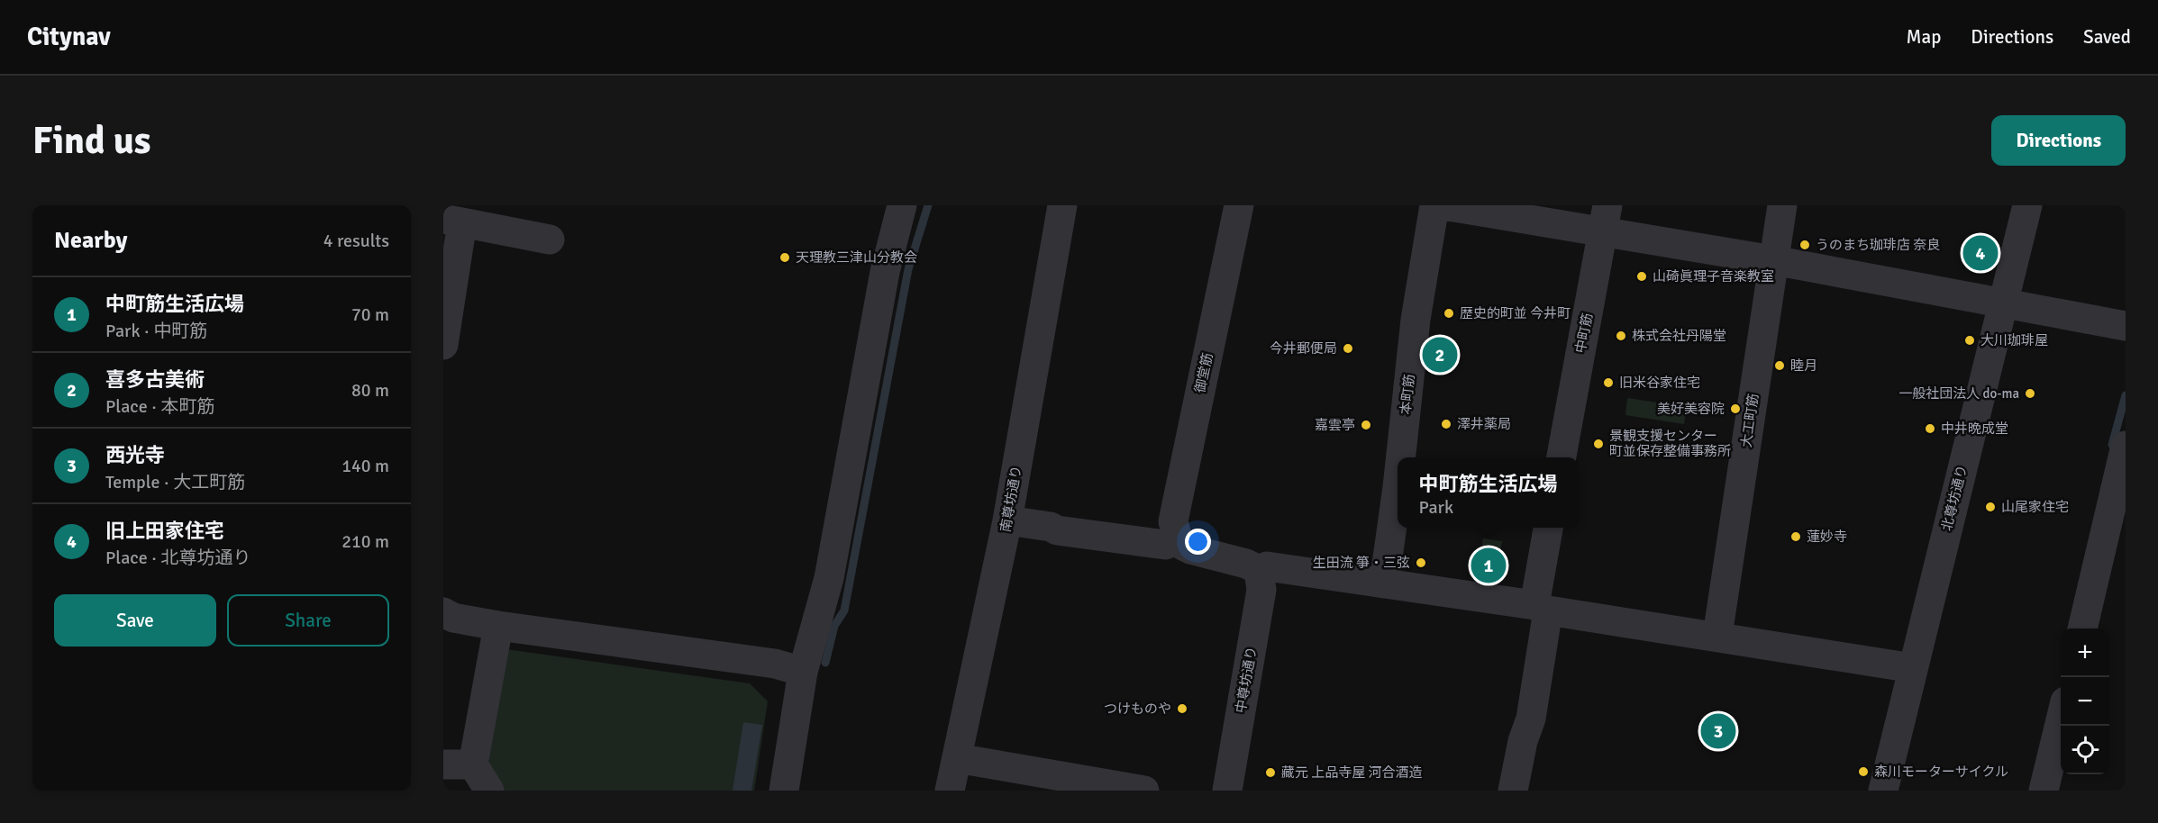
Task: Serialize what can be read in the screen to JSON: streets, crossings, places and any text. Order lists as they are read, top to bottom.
{
  "streets": {
    "street": [
      "中町筋",
      "御堂筋",
      "本町筋",
      "大工町筋",
      "北尊坊通り",
      "南尊坊通り",
      "中尊坊通り"
    ]
  },
  "places": [
    "うのまち珈琲店 奈良",
    "天理教三津山分教会",
    "山碕眞理子音楽教室",
    "歴史的町並 今井町",
    "株式会社丹陽堂",
    "大川珈琲屋",
    "今井郵便局",
    "睦月",
    "旧米谷家住宅",
    "一般社団法人 do-ma",
    "美好美容院",
    "澤井薬局",
    "嘉雲亭",
    "中井晩成堂",
    "景観支援センター 町並保存整備事務所",
    "山尾家住宅",
    "蓮妙寺",
    "生田流 箏・三弦",
    "つけものや",
    "森川モーターサイクル",
    "藏元 上品寺屋 河合酒造"
  ],
  "page": {
    "header": "Citynav",
    "nav": ["Map", "Directions", "Saved"],
    "buttons": [
      "Directions",
      ["Save", "Share"]
    ],
    "title": "Find us",
    "heading": ["Nearby", "4 results"],
    "pins": [
      "4",
      "2",
      "1",
      "3"
    ],
    "list": [
      {
        "mark": "1",
        "name": "中町筋生活広場",
        "note": "Park · 中町筋",
        "value": "70 m"
      },
      {
        "mark": "2",
        "name": "喜多古美術",
        "note": "Place · 本町筋",
        "value": "80 m"
      },
      {
        "mark": "3",
        "name": "西光寺",
        "note": "Temple · 大工町筋",
        "value": "140 m"
      },
      {
        "mark": "4",
        "name": "旧上田家住宅",
        "note": "Place · 北尊坊通り",
        "value": "210 m"
      }
    ],
    "popup": ["中町筋生活広場", "Park"],
    "map_buttons": ["+", "−"]
  }
}
